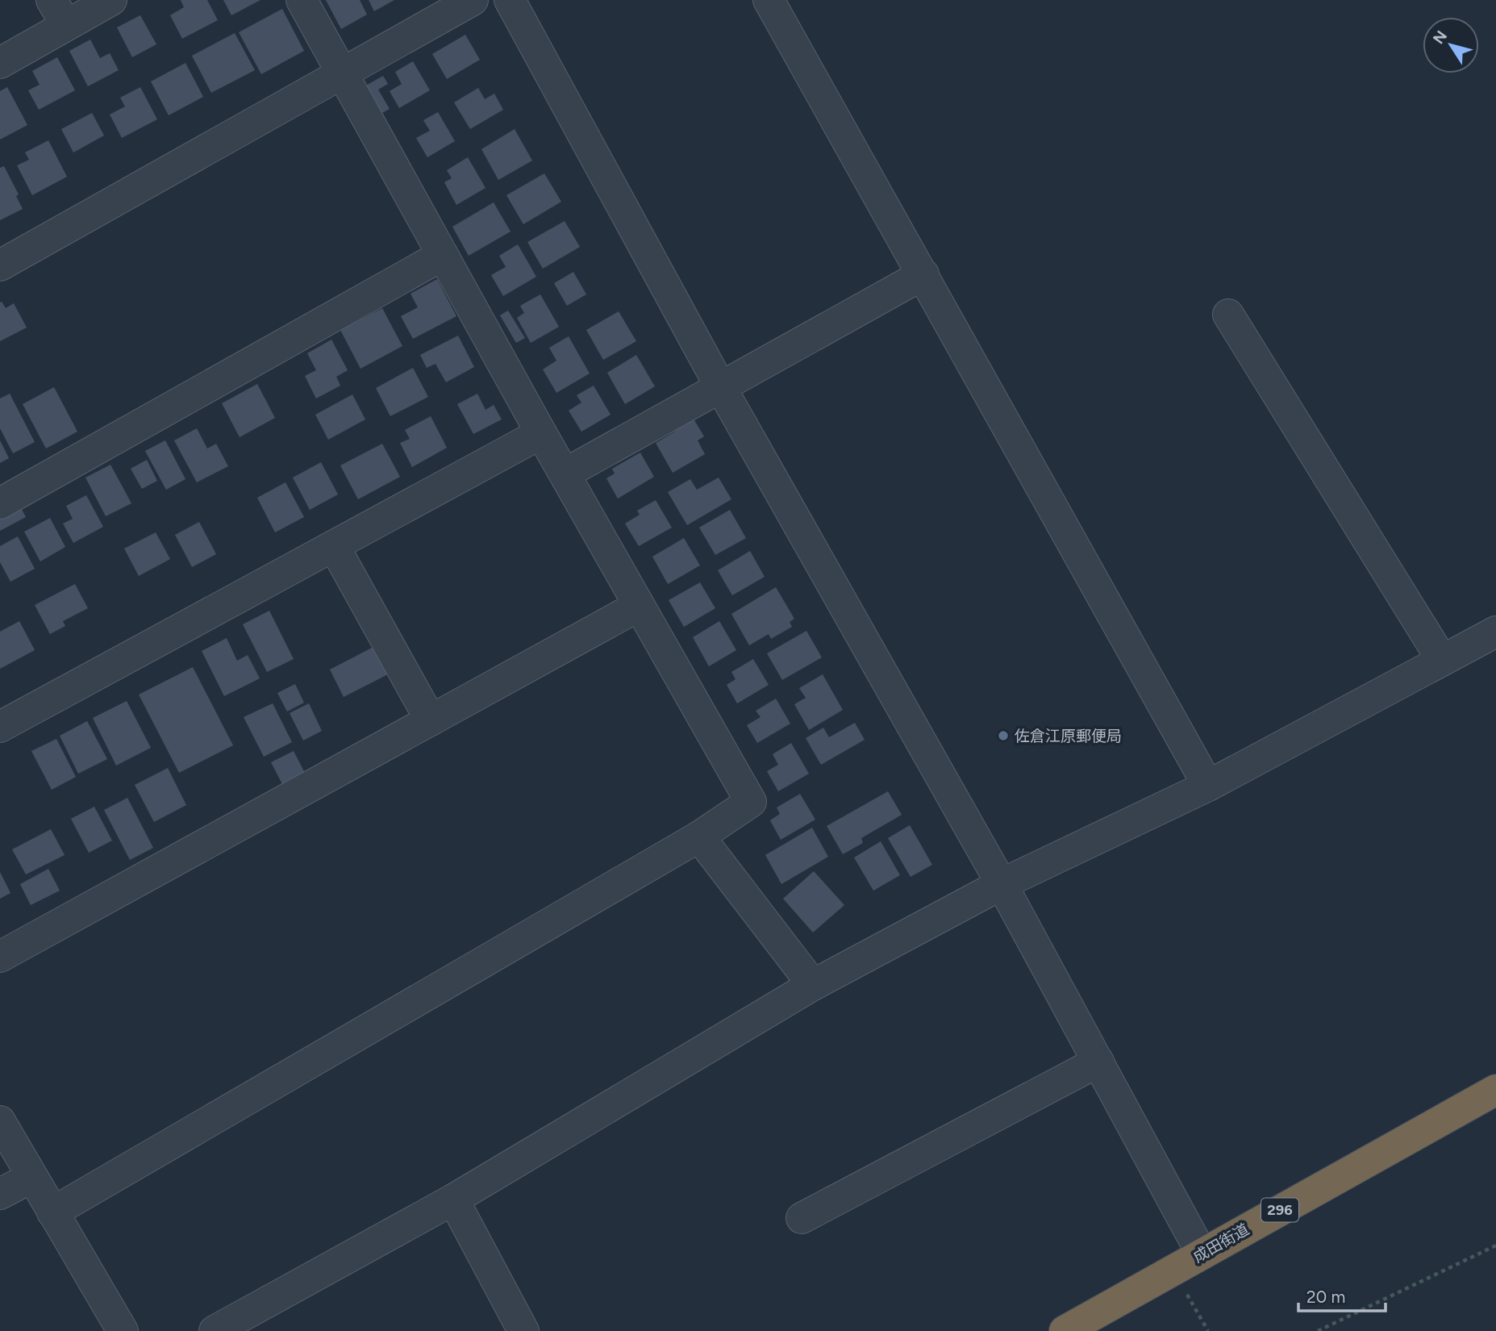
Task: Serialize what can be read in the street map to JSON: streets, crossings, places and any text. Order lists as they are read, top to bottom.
{
  "streets": {
    "highway": ["296", "成田街道"]
  },
  "places": ["佐倉江原郵便局"],
  "scale_bar": "20 m",
  "north": "top left"
}
